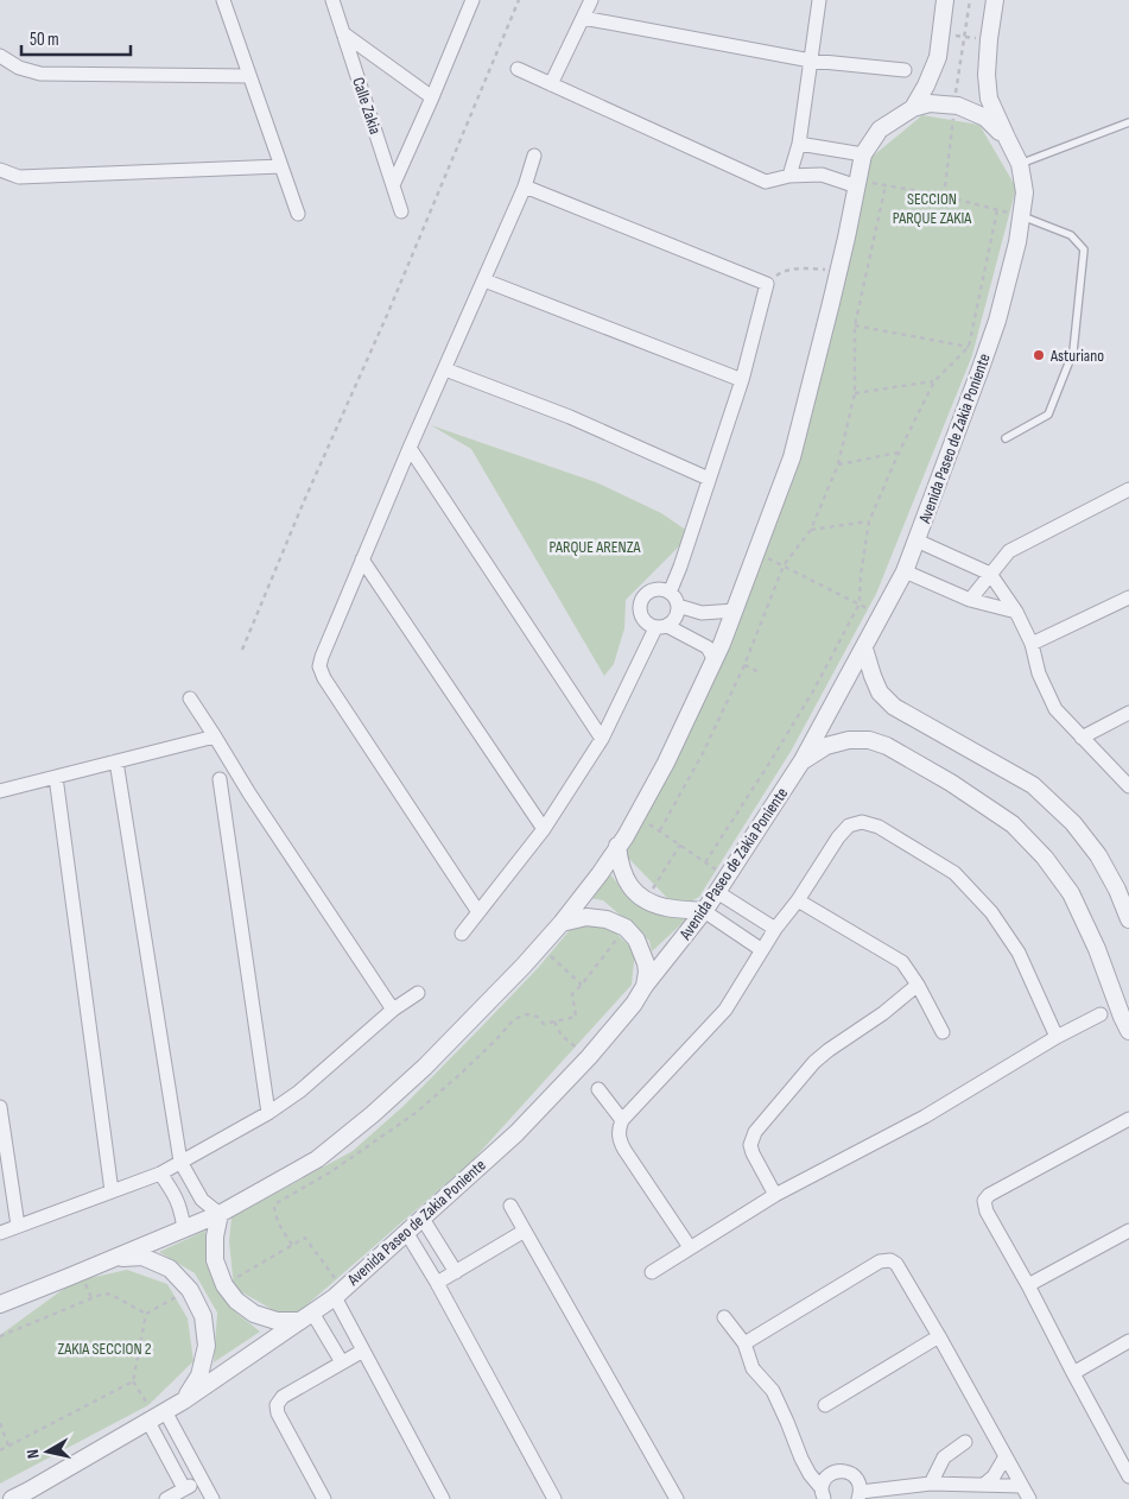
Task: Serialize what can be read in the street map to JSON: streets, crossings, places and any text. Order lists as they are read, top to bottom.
{
  "streets": {
    "street": ["Calle Zakia", "Avenida Paseo de Zakia Poniente"]
  },
  "parks": ["SECCION PARQUE ZAKIA", "PARQUE ARENZA", "ZAKIA SECCION 2"],
  "places": ["Asturiano"],
  "scale_bar": "50 m",
  "north": "left"
}
